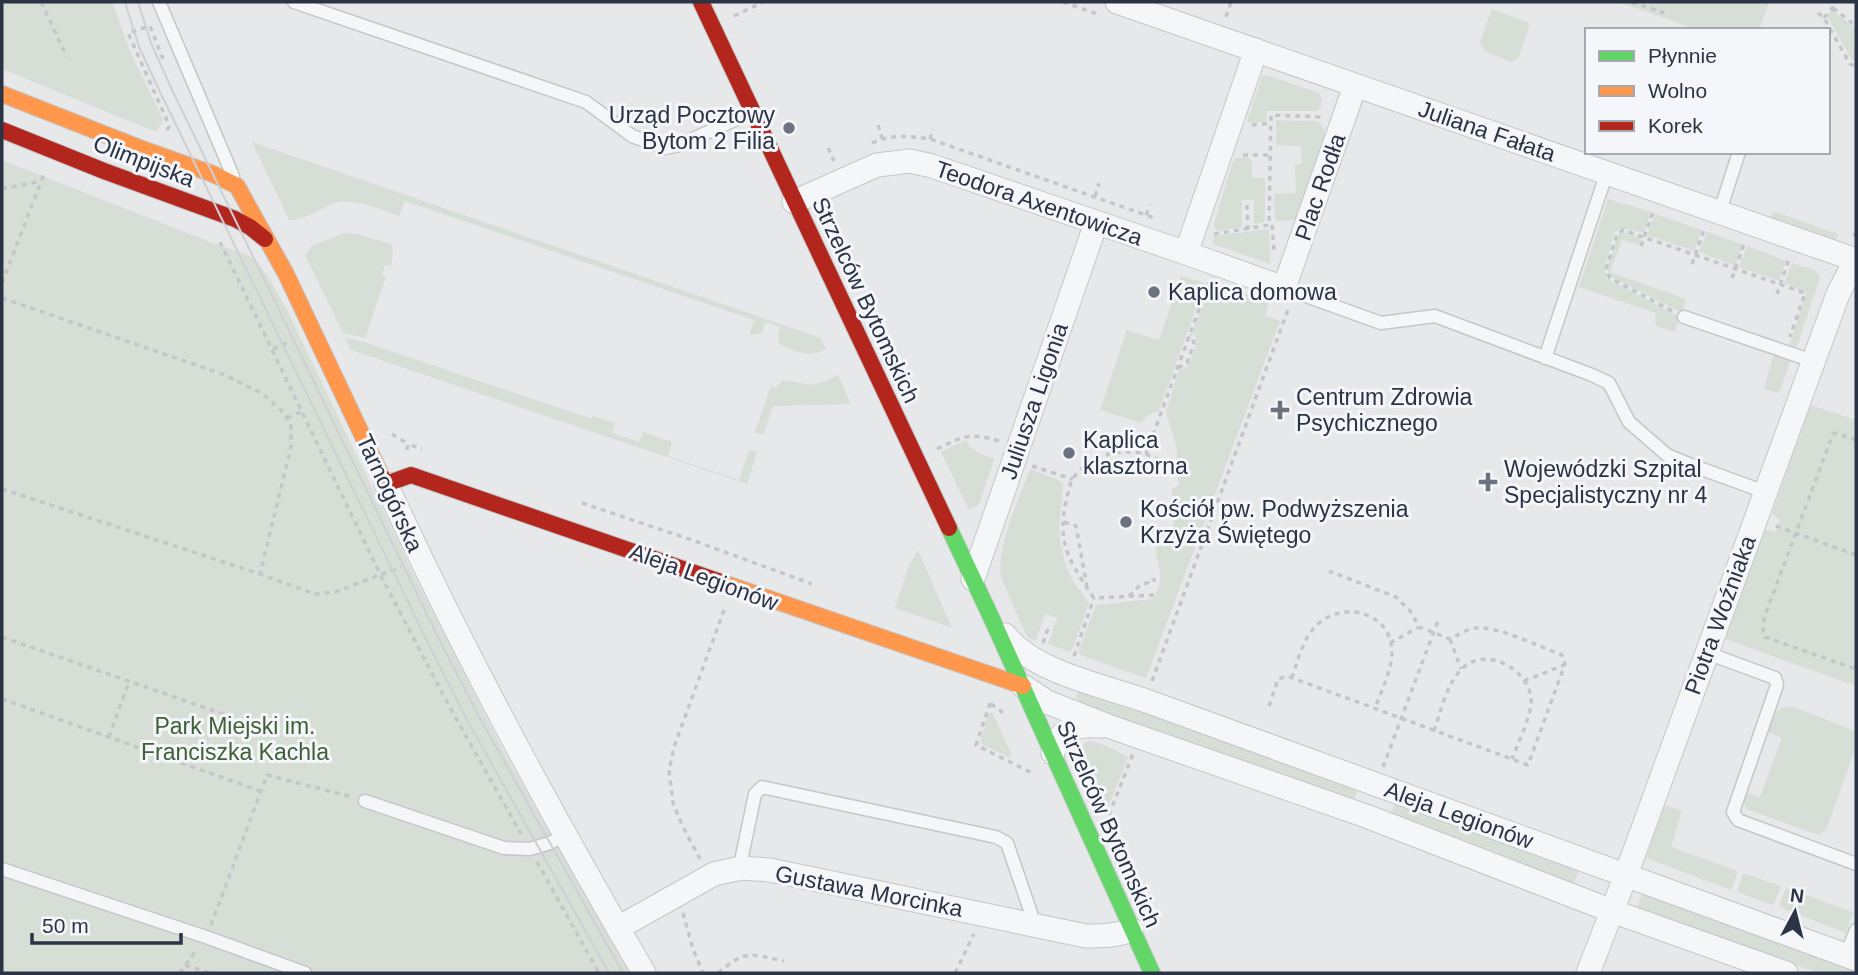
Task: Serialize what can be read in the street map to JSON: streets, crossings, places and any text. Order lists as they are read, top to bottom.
{
  "streets": {
    "street": [
      "Juliana Fałata",
      "Olimpijska",
      "Plac Rodła",
      "Teodora Axentowicza",
      "Strzelców Bytomskich",
      "Juliusza Ligonia",
      "Tarnogórska",
      "Aleja Legionów",
      "Piotra Woźniaka",
      "Gustawa Morcinka"
    ]
  },
  "crossings": [
    ["Juliana Fałata", "Plac Rodła"],
    ["Juliana Fałata", "Piotra Woźniaka"],
    ["Olimpijska", "Tarnogórska"],
    ["Plac Rodła", "Teodora Axentowicza"],
    ["Teodora Axentowicza", "Strzelców Bytomskich"],
    ["Teodora Axentowicza", "Juliusza Ligonia"],
    ["Strzelców Bytomskich", "Juliusza Ligonia"],
    ["Strzelców Bytomskich", "Aleja Legionów"],
    ["Strzelców Bytomskich", "Gustawa Morcinka"],
    ["Tarnogórska", "Aleja Legionów"],
    ["Tarnogórska", "Gustawa Morcinka"],
    ["Aleja Legionów", "Piotra Woźniaka"]
  ],
  "parks": ["Park Miejski im. Franciszka Kachla"],
  "places": {
    "other": [
      "Urząd Pocztowy Bytom 2 Filia",
      "Kaplica domowa",
      "Kaplica klasztorna",
      "Kościół pw. Podwyższenia Krzyża Świętego"
    ],
    "health": ["Centrum Zdrowia Psychicznego", "Wojewódzki Szpital Specjalistyczny nr 4"]
  },
  "legend": ["Płynnie", "Wolno", "Korek"],
  "scale_bar": "50 m",
  "north": "top"
}
